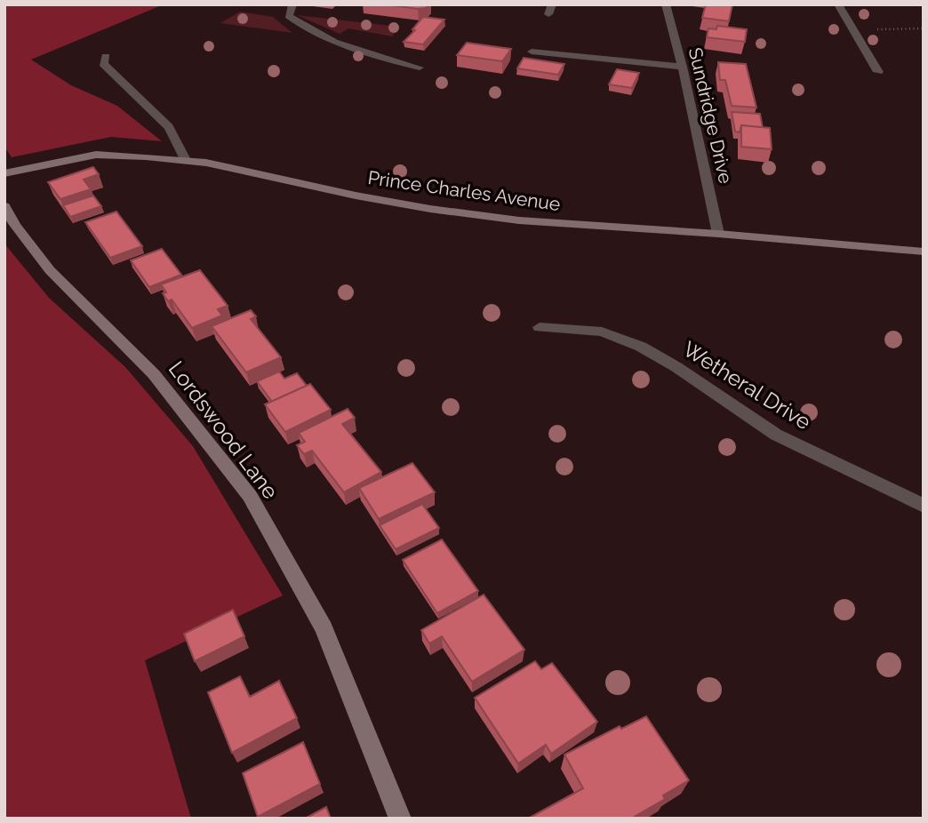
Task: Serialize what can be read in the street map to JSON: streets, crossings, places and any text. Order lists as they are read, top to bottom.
{
  "streets": {
    "street": [
      "Sundridge Drive",
      "Prince Charles Avenue",
      "Wetheral Drive",
      "Lordswood Lane"
    ]
  },
  "crossings": [
    ["Sundridge Drive", "Prince Charles Avenue"]
  ]
}
